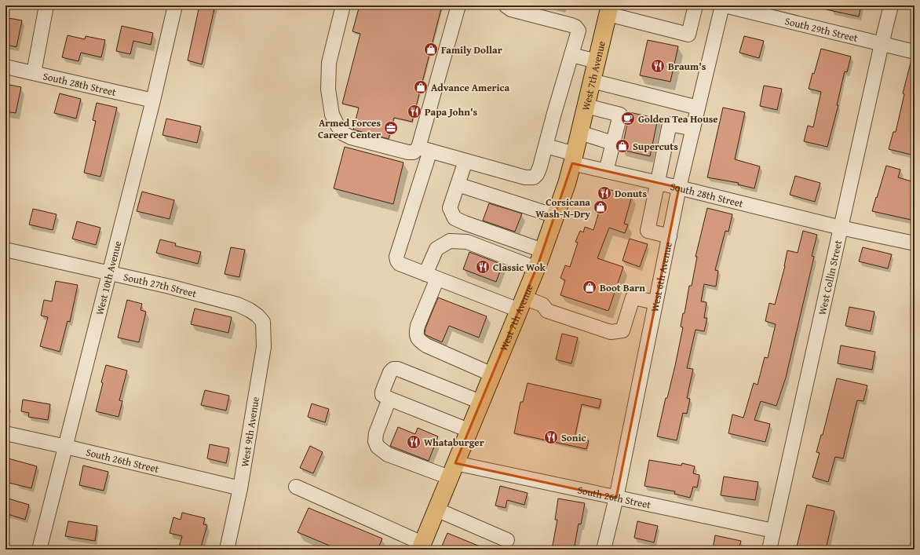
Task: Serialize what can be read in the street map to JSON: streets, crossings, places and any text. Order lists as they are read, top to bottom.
{
  "streets": {
    "main road": ["West 7th Avenue"],
    "street": [
      "South 29th Street",
      "South 28th Street",
      "West 6th Avenue",
      "West Collin Street",
      "West 10th Avenue",
      "South 27th Street",
      "West 9th Avenue",
      "South 26th Street"
    ]
  },
  "crossings": [
    ["South 29th Street", "West Collin Street"],
    ["West 7th Avenue", "South 28th Street"],
    ["West 7th Avenue", "South 26th Street"],
    ["South 28th Street", "West 6th Avenue"],
    ["South 28th Street", "West Collin Street"],
    ["South 28th Street", "West 10th Avenue"],
    ["West 6th Avenue", "South 26th Street"],
    ["West Collin Street", "South 26th Street"],
    ["West 10th Avenue", "South 27th Street"],
    ["West 10th Avenue", "South 26th Street"],
    ["South 27th Street", "West 9th Avenue"],
    ["West 9th Avenue", "South 26th Street"]
  ],
  "places": {
    "shop": [
      "Family Dollar",
      "Advance America",
      "Supercuts",
      "Corsicana Wash-N-Dry",
      "Boot Barn"
    ],
    "restaurant": [
      "Braum's",
      "Papa John's",
      "Donuts",
      "Classic Wok",
      "Sonic",
      "Whataburger"
    ],
    "cafe": ["Golden Tea House"],
    "office": ["Armed Forces Career Center"]
  }
}
